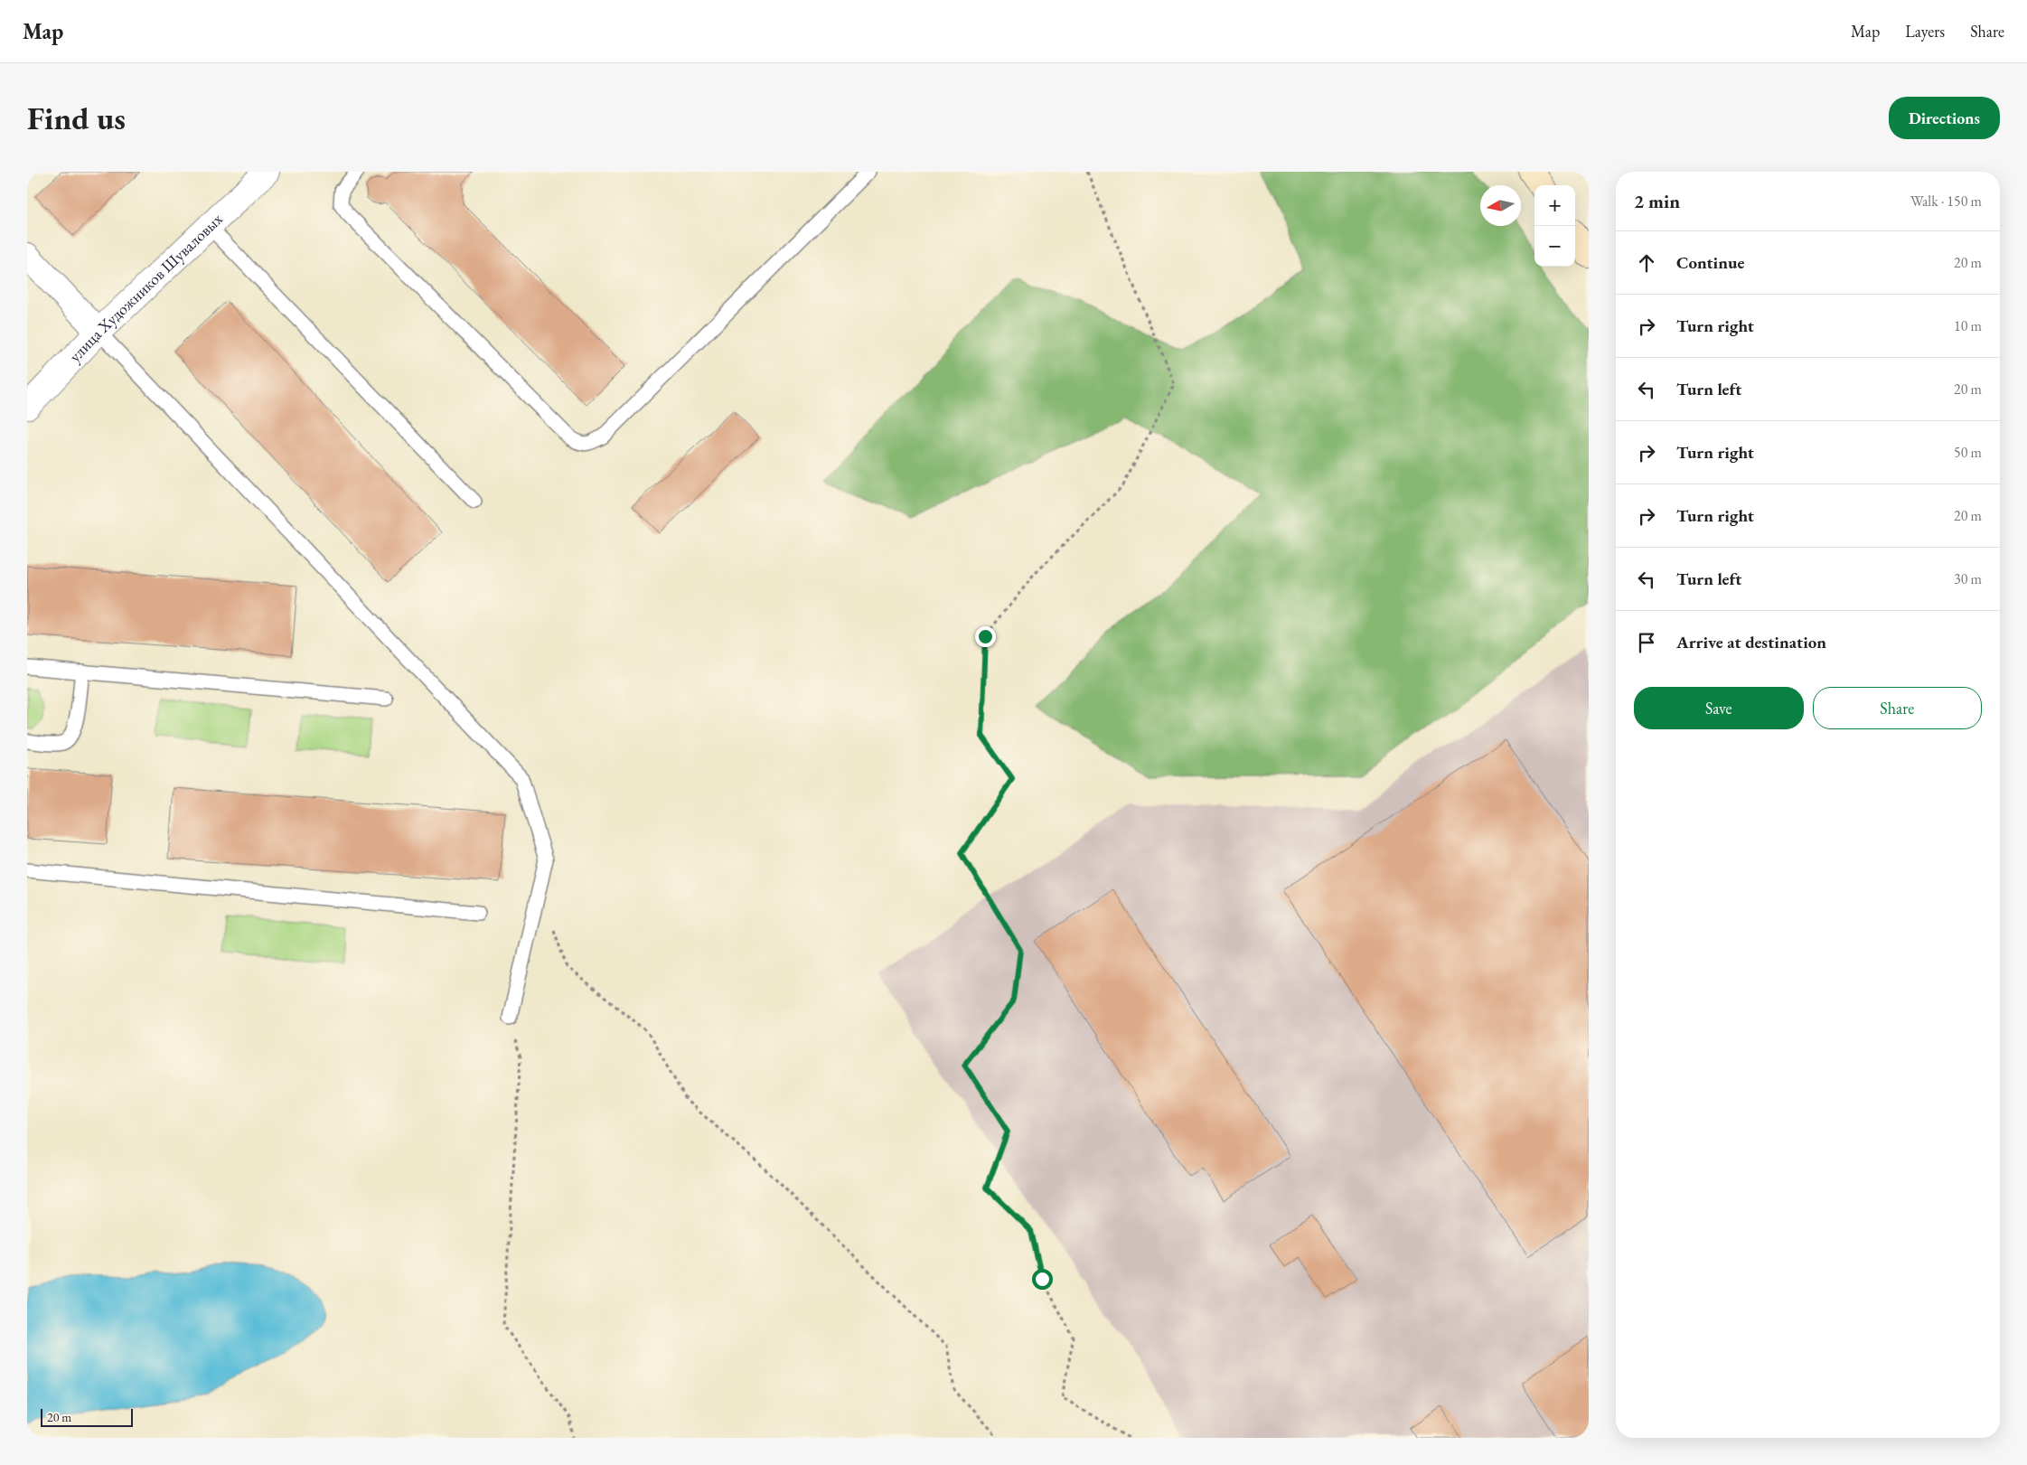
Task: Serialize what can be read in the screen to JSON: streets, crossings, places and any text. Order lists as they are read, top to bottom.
{
  "streets": {
    "street": ["улица Художников Шуваловых"]
  },
  "scale_bar": "20 m",
  "north": "left",
  "page": {
    "header": "Map",
    "nav": ["Map", "Layers", "Share"],
    "buttons": [
      "Directions",
      ["Save", "Share"]
    ],
    "title": "Find us",
    "heading": ["2 min", "Walk · 150 m"],
    "map_buttons": ["+", "−"],
    "list": [
      ["Continue", "20 m"],
      ["Turn right", "10 m"],
      ["Turn left", "20 m"],
      ["Turn right", "50 m"],
      ["Turn right", "20 m"],
      ["Turn left", "30 m"],
      "Arrive at destination"
    ],
    "scale": "20 m"
  }
}
